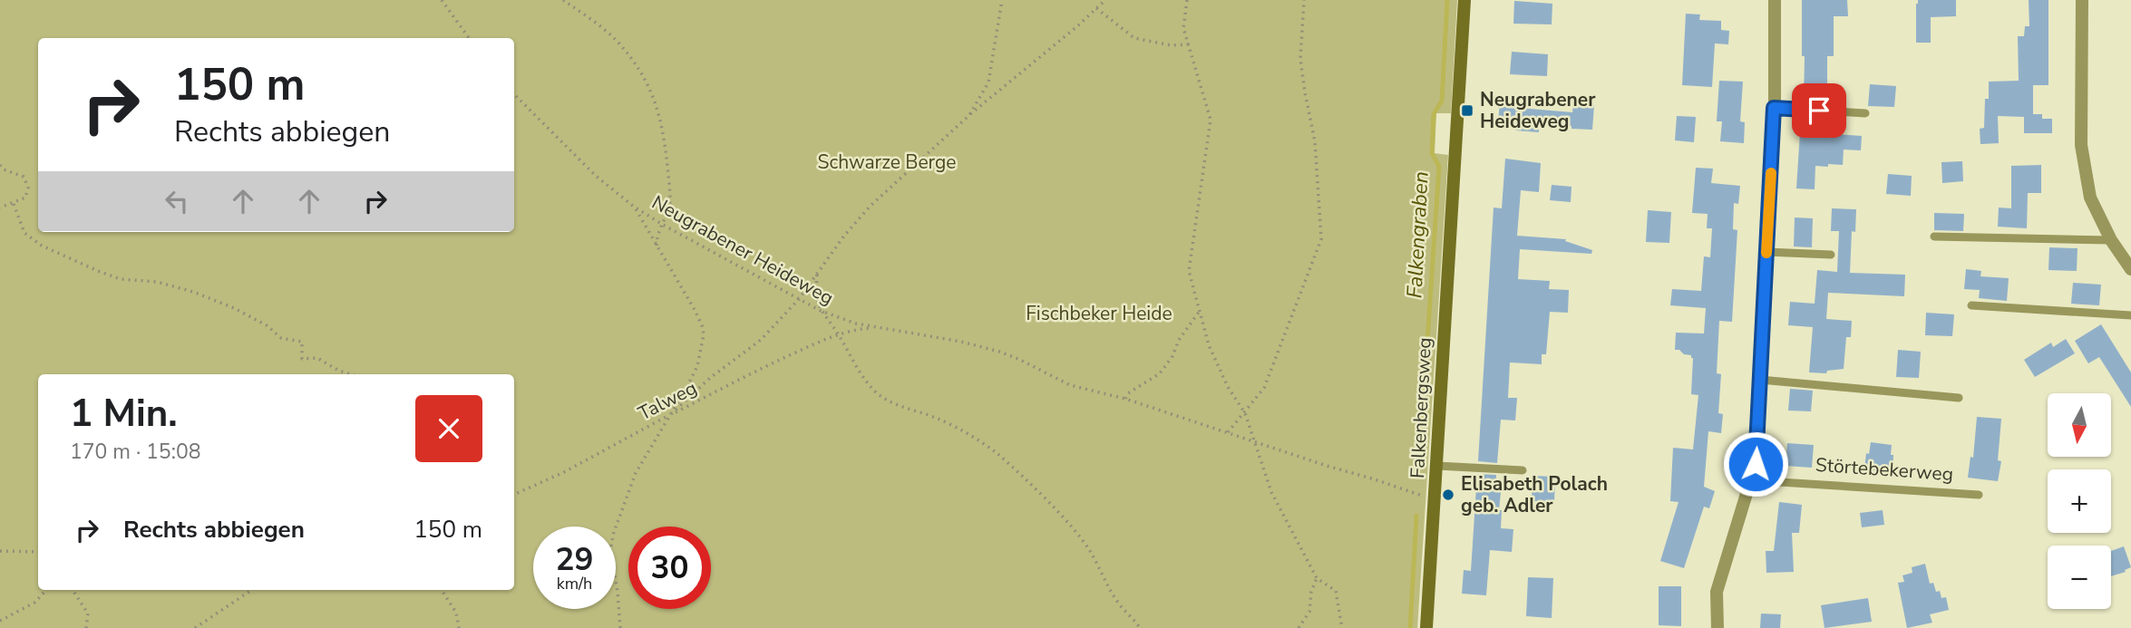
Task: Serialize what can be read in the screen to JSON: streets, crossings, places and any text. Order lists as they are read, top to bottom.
{
  "streets": {
    "street": ["Falkenbergsweg"],
    "lane": ["Störtebekerweg"],
    "path": ["Neugrabener Heideweg", "Talweg"]
  },
  "crossings": [
    ["Neugrabener Heideweg", "Talweg"],
    ["Neugrabener Heideweg", "Falkenbergsweg"]
  ],
  "water": ["Falkengraben"],
  "parks": ["Schwarze Berge", "Fischbeker Heide"],
  "places": {
    "transit": ["Neugrabener Heideweg"],
    "other": ["Elisabeth Polach geb. Adler"]
  },
  "north": "bottom",
  "page": {
    "turn": ["150 m", "Rechts abbiegen"],
    "heading": ["1 Min.", "170 m · 15:08"],
    "map_buttons": ["+", "−"],
    "list": [
      {
        "name": "Rechts abbiegen",
        "value": "150 m"
      }
    ],
    "speed": "29 km/h",
    "limit": "30"
  }
}
